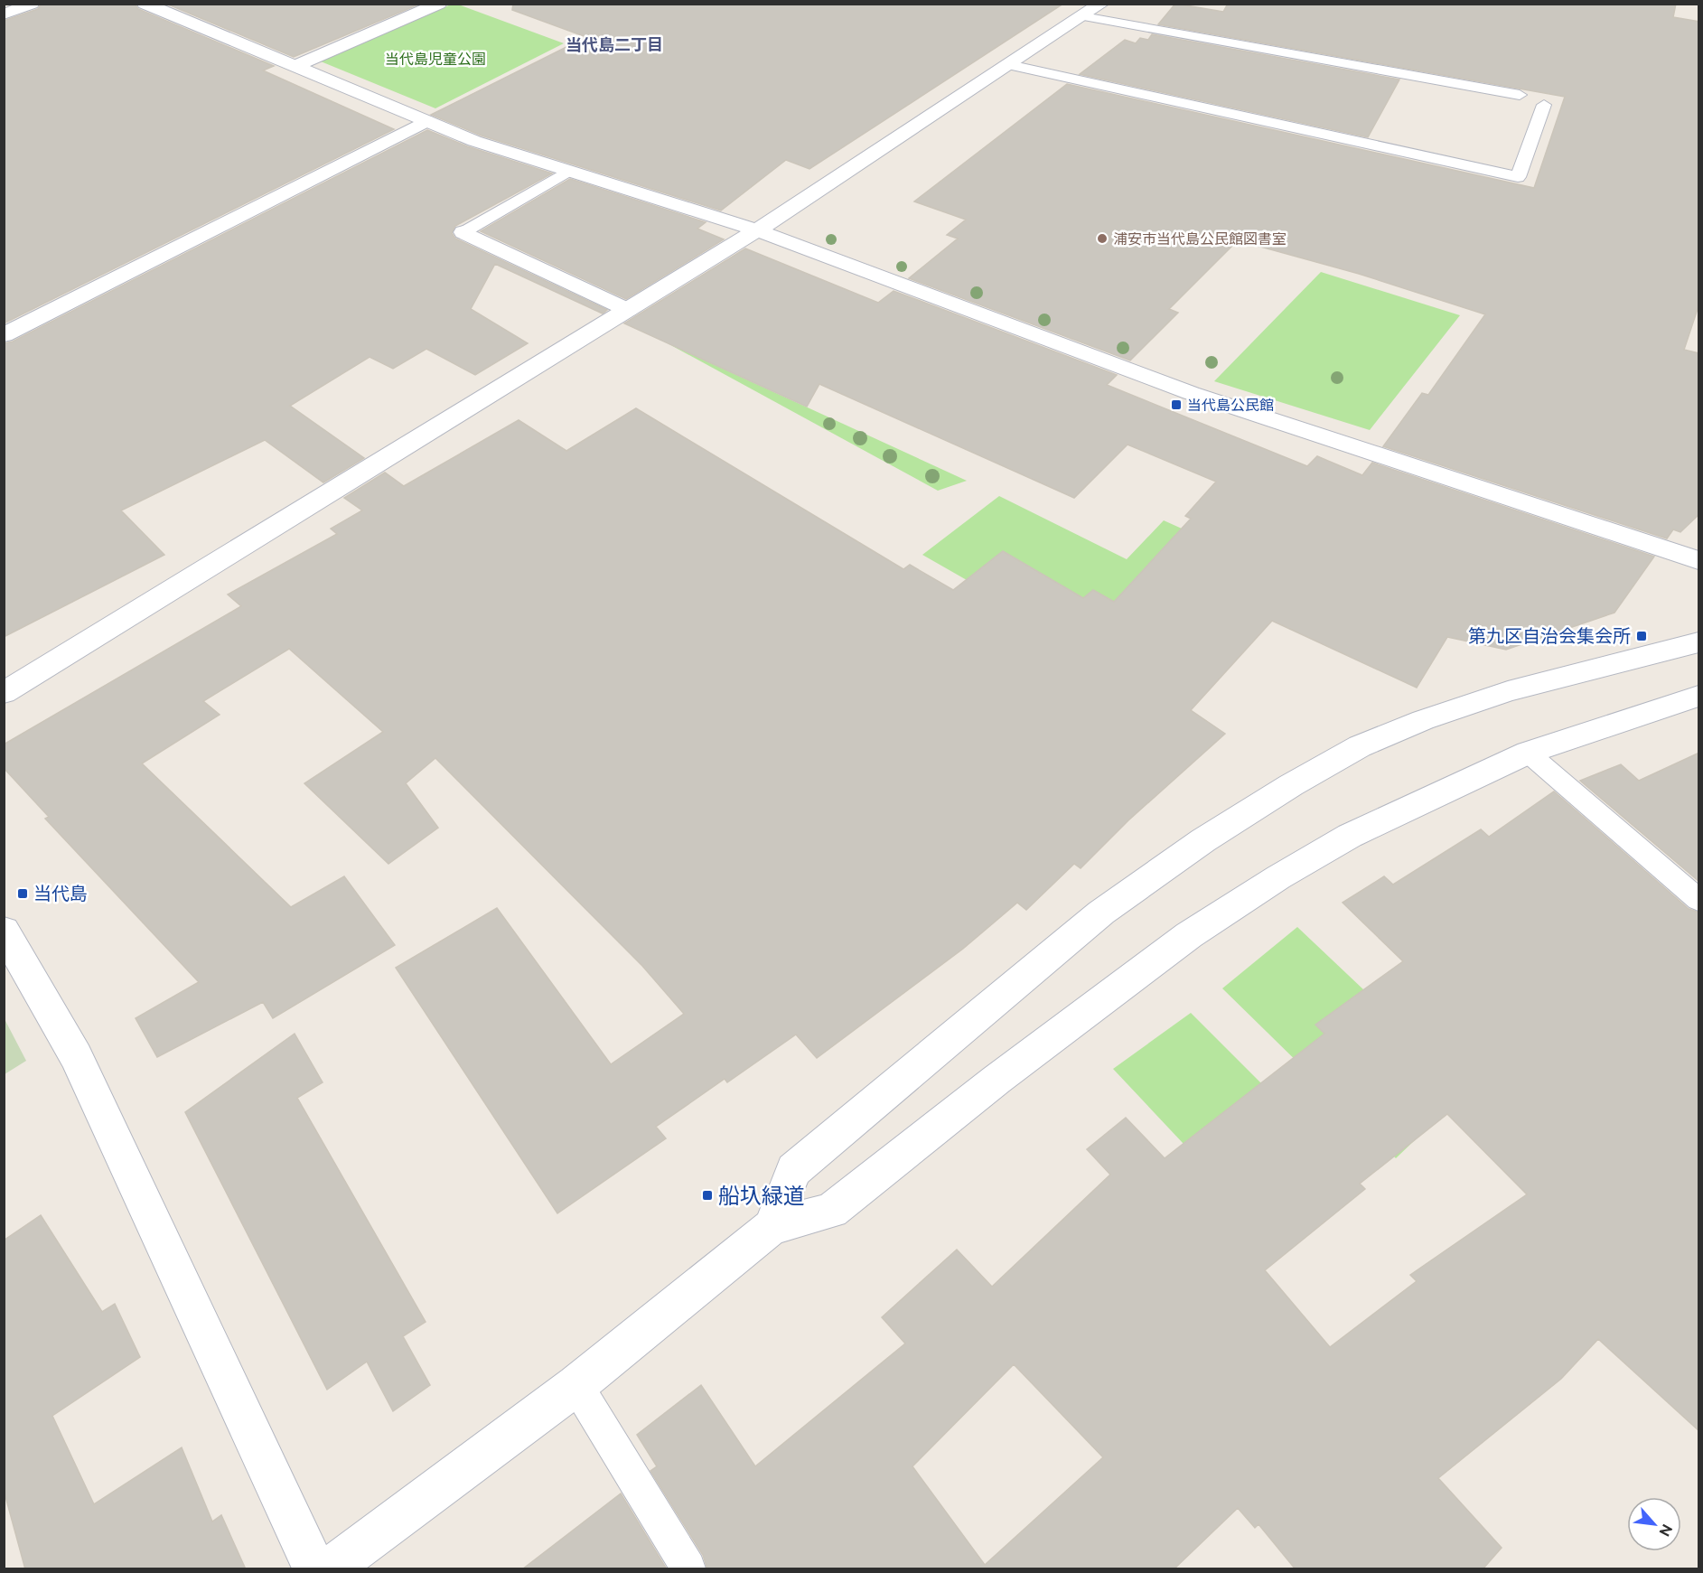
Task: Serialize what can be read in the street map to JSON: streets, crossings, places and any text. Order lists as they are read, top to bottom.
{
  "districts": ["当代島二丁目"],
  "parks": ["当代島児童公園"],
  "places": {
    "other": ["浦安市当代島公民館図書室"],
    "transit": [
      "当代島公民館",
      "第九区自治会集会所",
      "当代島",
      "船圦緑道"
    ]
  },
  "north": "bottom right"
}
